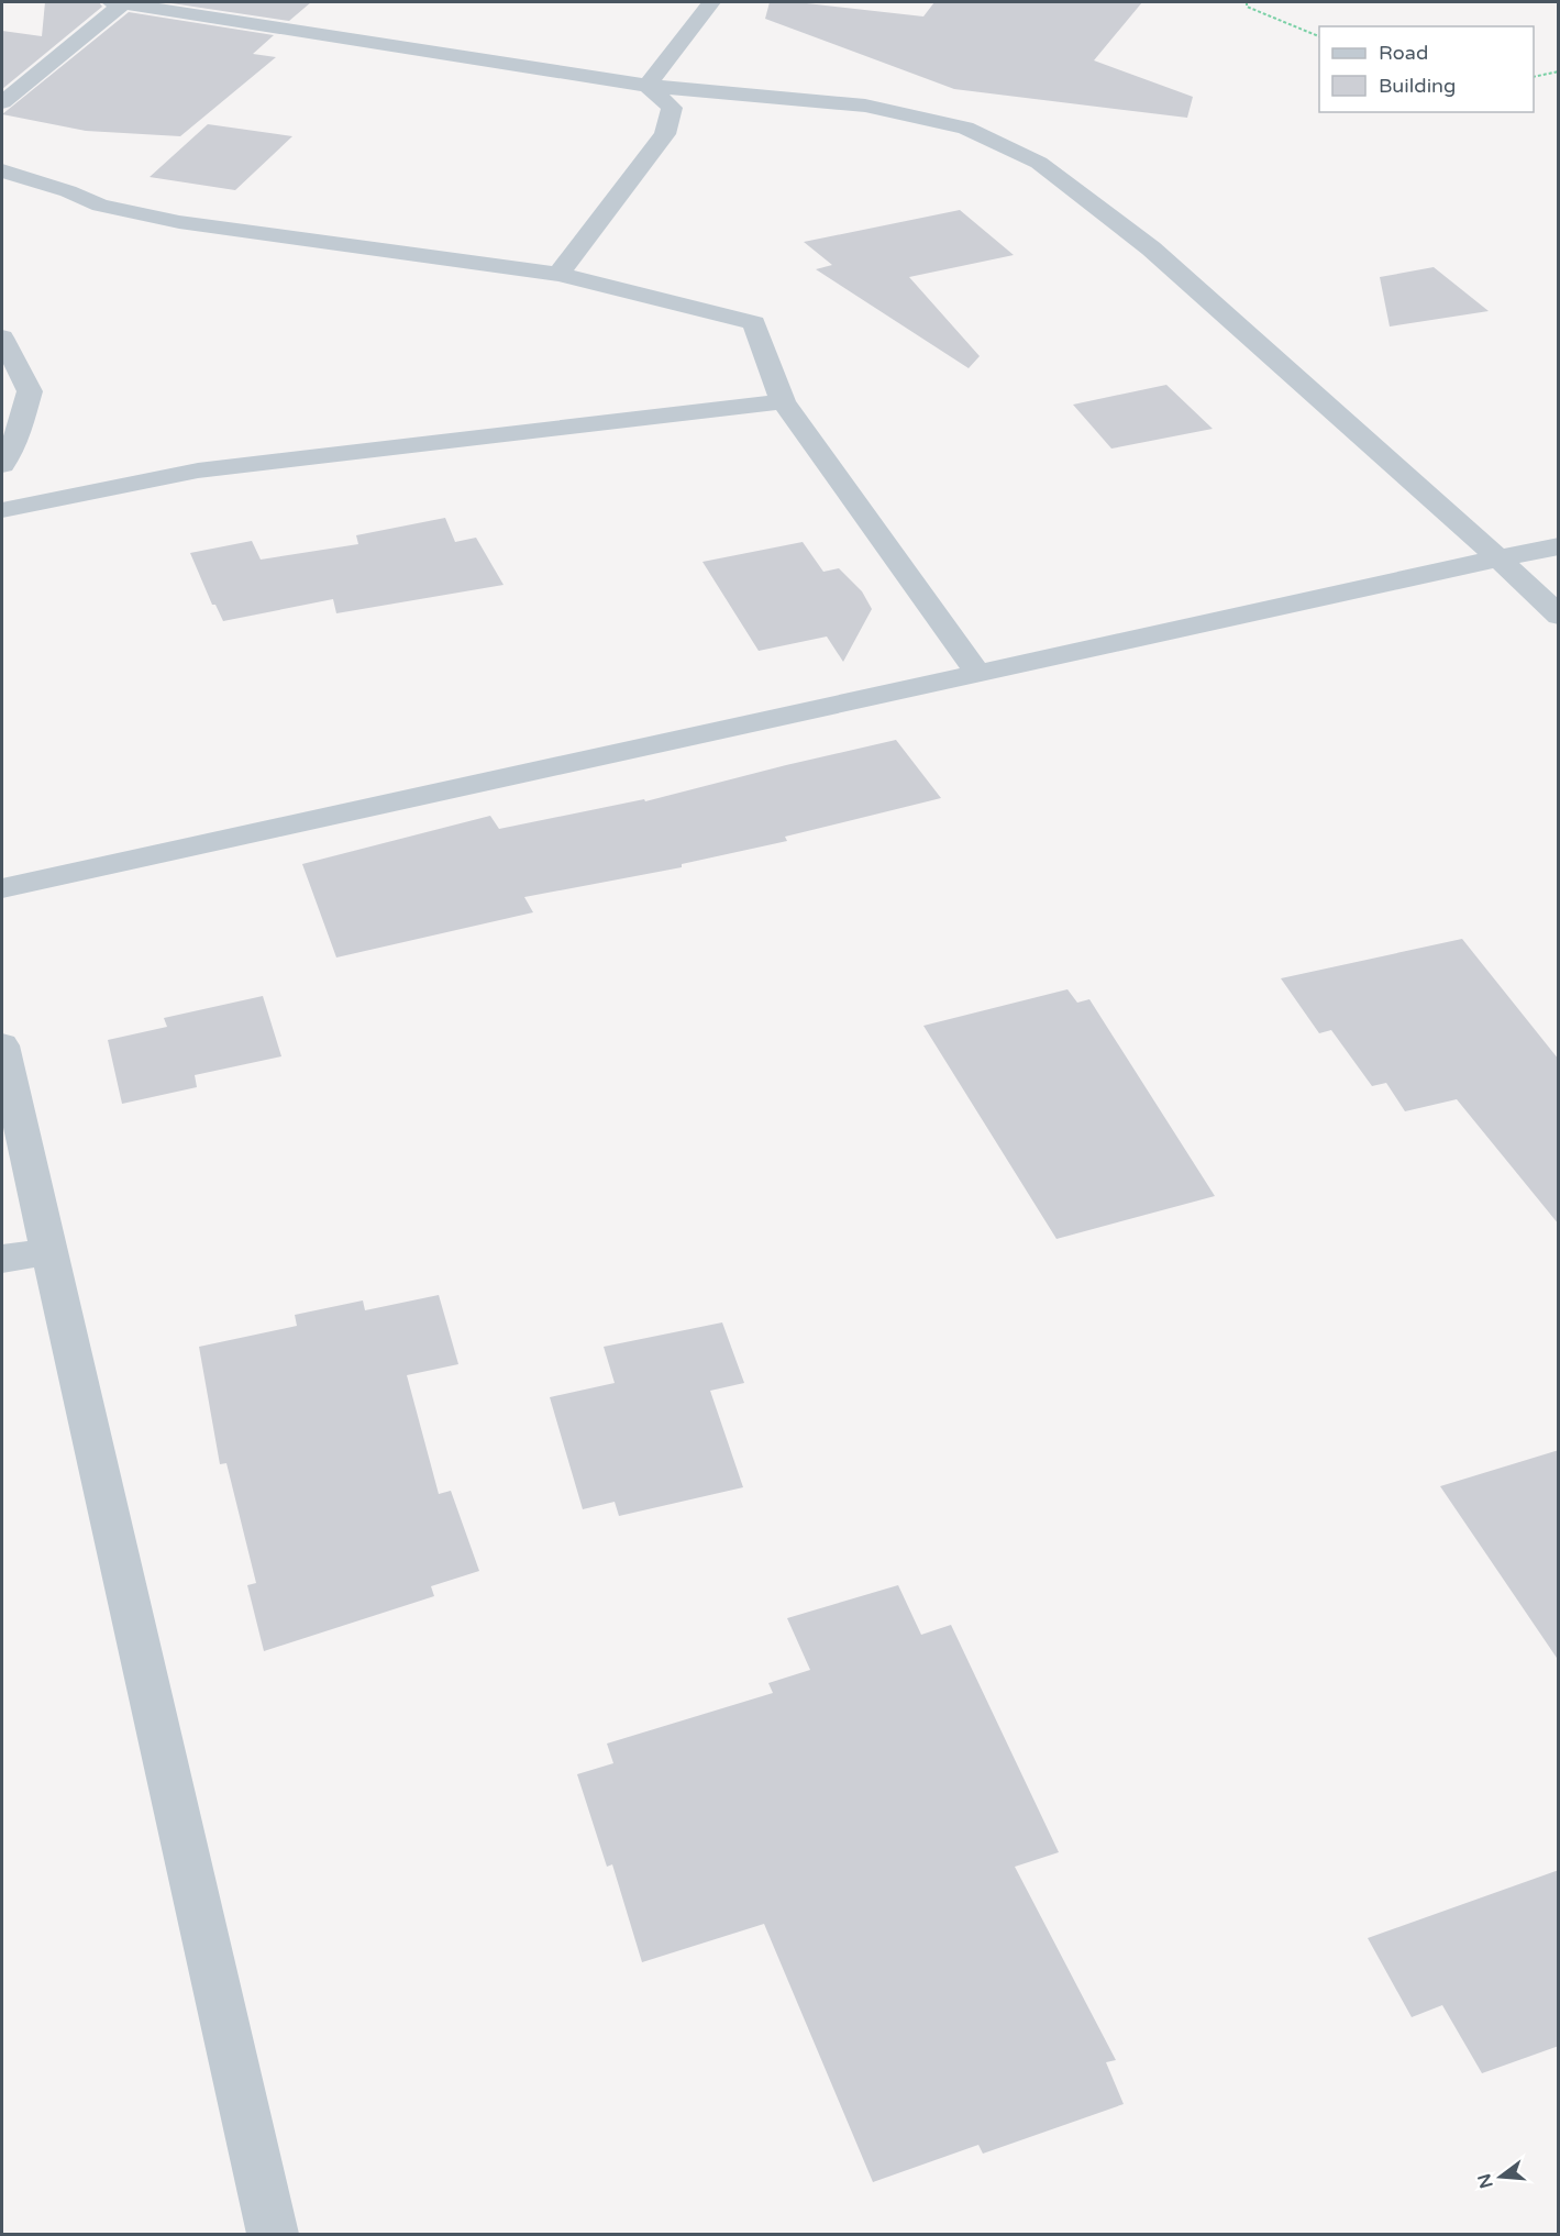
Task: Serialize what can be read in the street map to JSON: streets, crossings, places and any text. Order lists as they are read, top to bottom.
{
  "legend": ["Road", "Building"],
  "north": "left"
}
